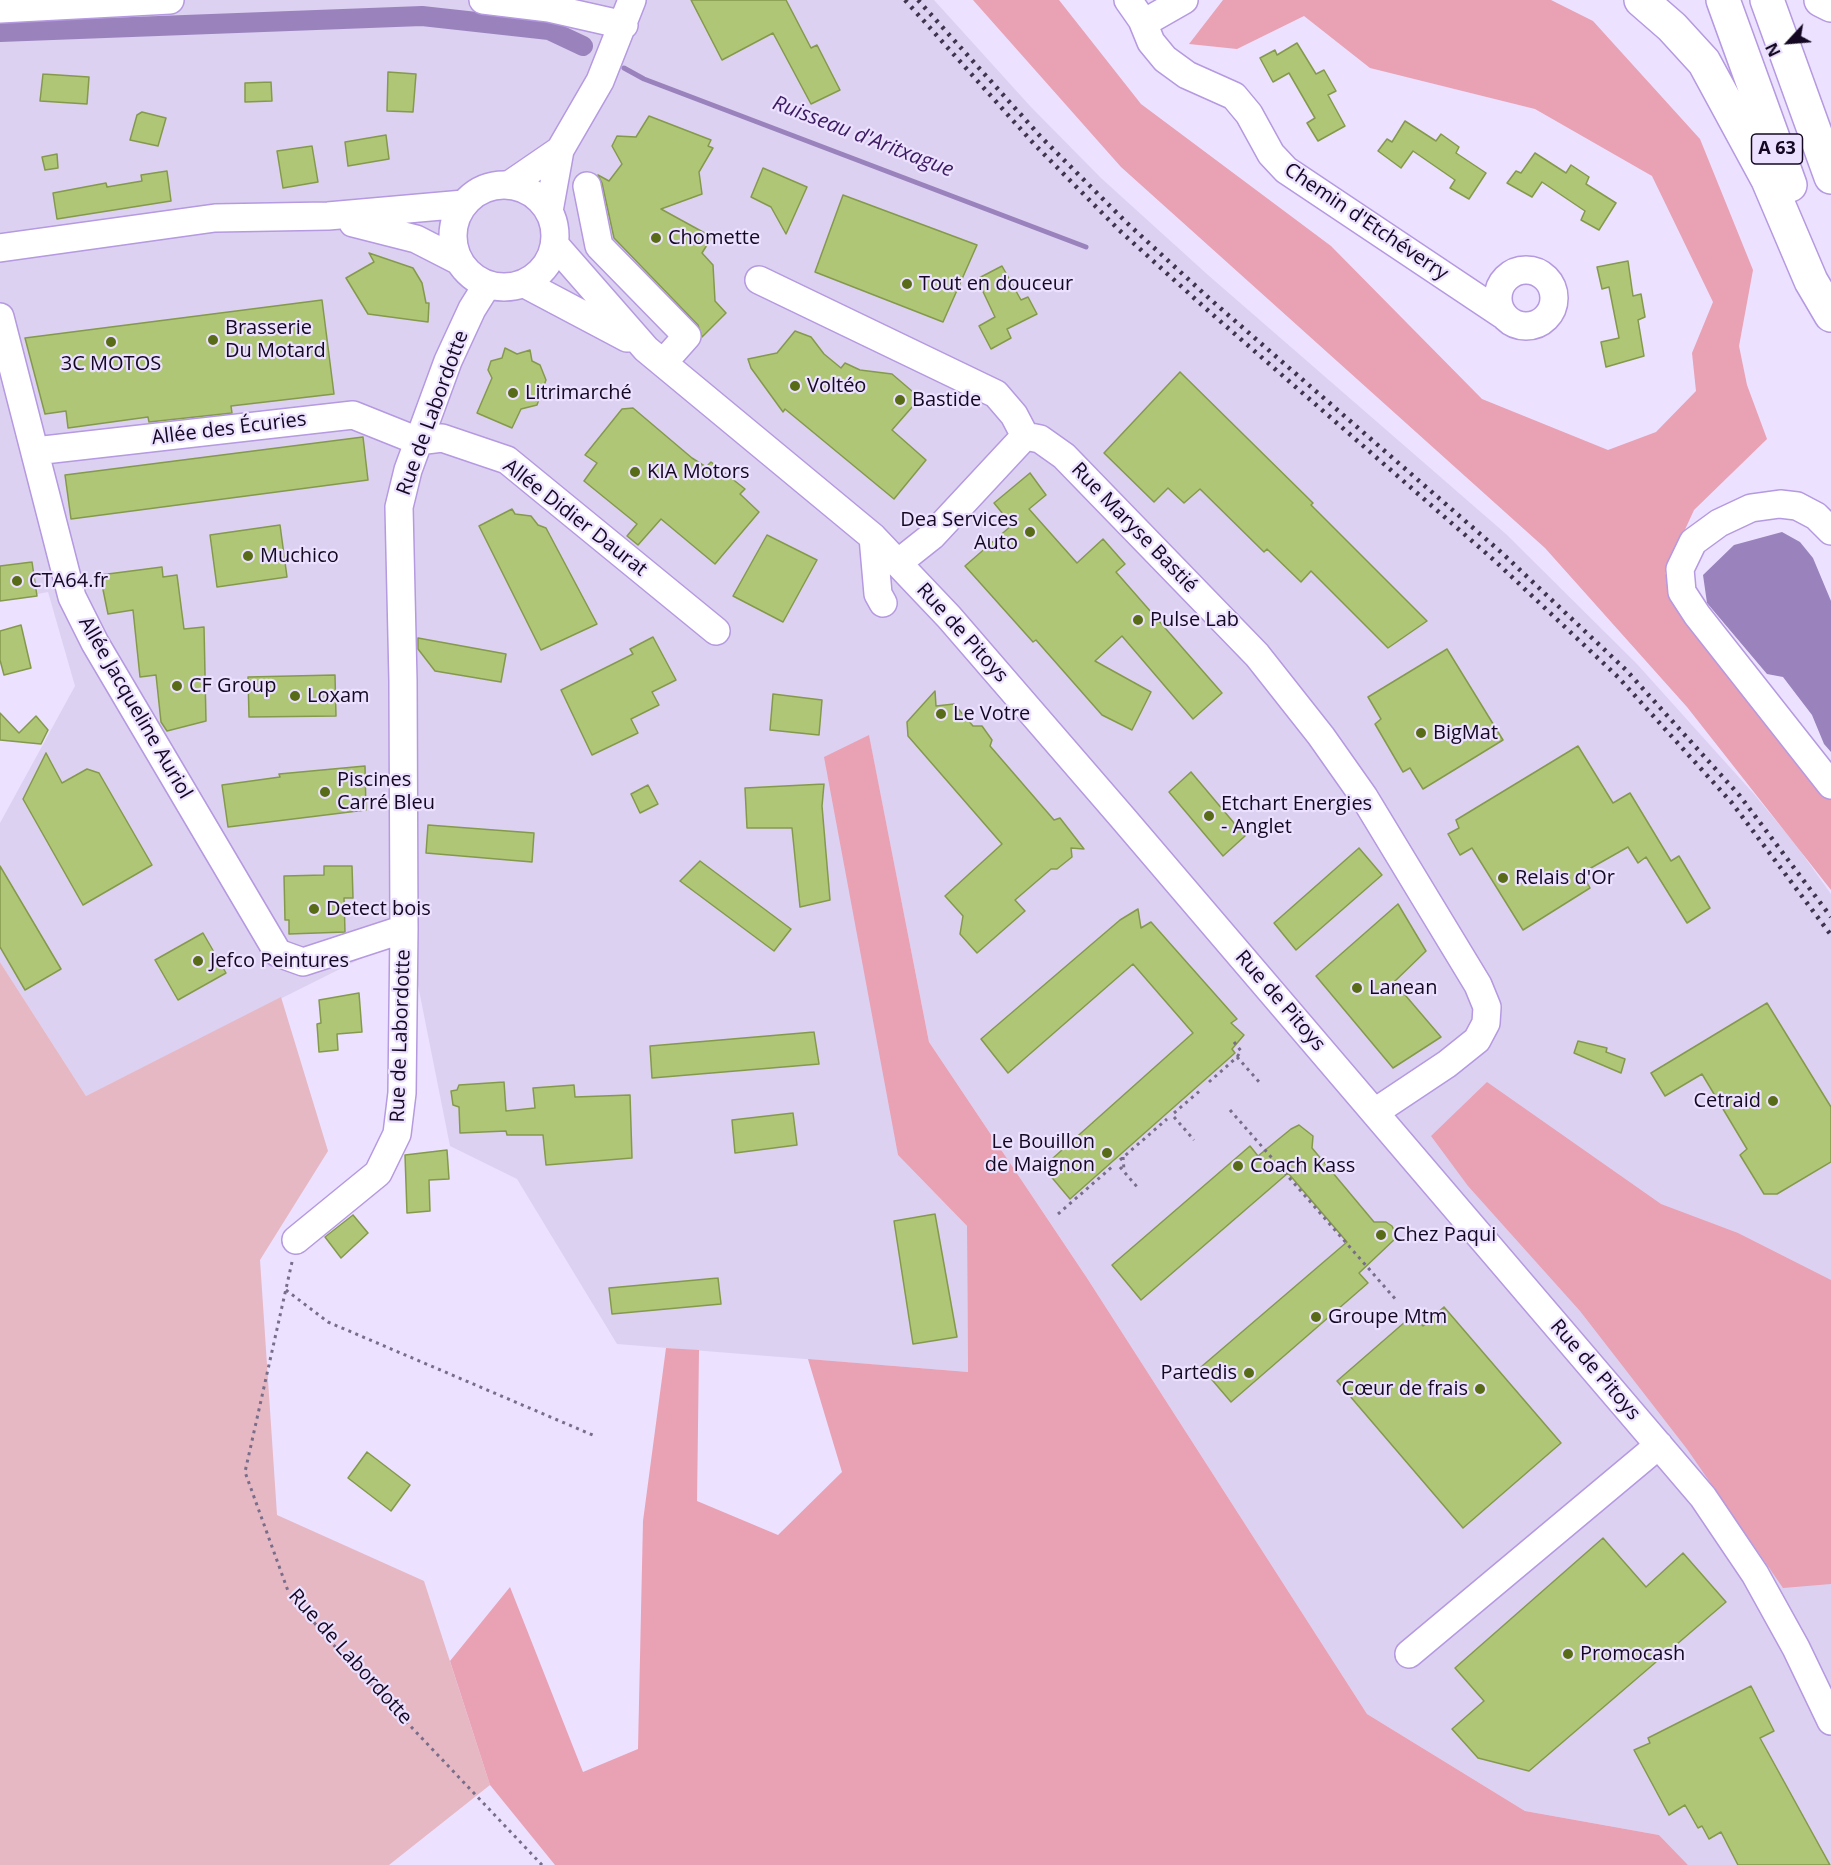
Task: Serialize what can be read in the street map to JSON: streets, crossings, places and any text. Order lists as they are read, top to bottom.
{
  "streets": {
    "highway": ["A 63"],
    "street": [
      "Chemin d'Etchéverry",
      "Rue de Labordotte",
      "Allée des Écuries",
      "Allée Didier Daurat",
      "Rue Maryse Bastié",
      "Rue de Pitoys",
      "Allée Jacqueline Auriol"
    ]
  },
  "crossings": [
    ["Rue de Labordotte", "Allée des Écuries"],
    ["Rue de Labordotte", "Allée Didier Daurat"],
    ["Rue de Labordotte", "Allée Jacqueline Auriol"],
    ["Allée des Écuries", "Allée Didier Daurat"],
    ["Allée des Écuries", "Allée Jacqueline Auriol"],
    ["Rue Maryse Bastié", "Rue de Pitoys"]
  ],
  "water": ["Ruisseau d'Aritxague"],
  "places": [
    "Chomette",
    "Tout en douceur",
    "Brasserie Du Motard",
    "3C MOTOS",
    "Voltéo",
    "Litrimarché",
    "Bastide",
    "KIA Motors",
    "Dea Services Auto",
    "Muchico",
    "CTA64.fr",
    "Pulse Lab",
    "CF Group",
    "Loxam",
    "Le Votre",
    "BigMat",
    "Piscines Carré Bleu",
    "Etchart Energies - Anglet",
    "Relais d'Or",
    "Detect bois",
    "Jefco Peintures",
    "Lanean",
    "Cetraid",
    "Le Bouillon de Maignon",
    "Coach Kass",
    "Chez Paqui",
    "Groupe Mtm",
    "Partedis",
    "Cœur de frais",
    "Promocash"
  ],
  "north": "bottom left"
}
